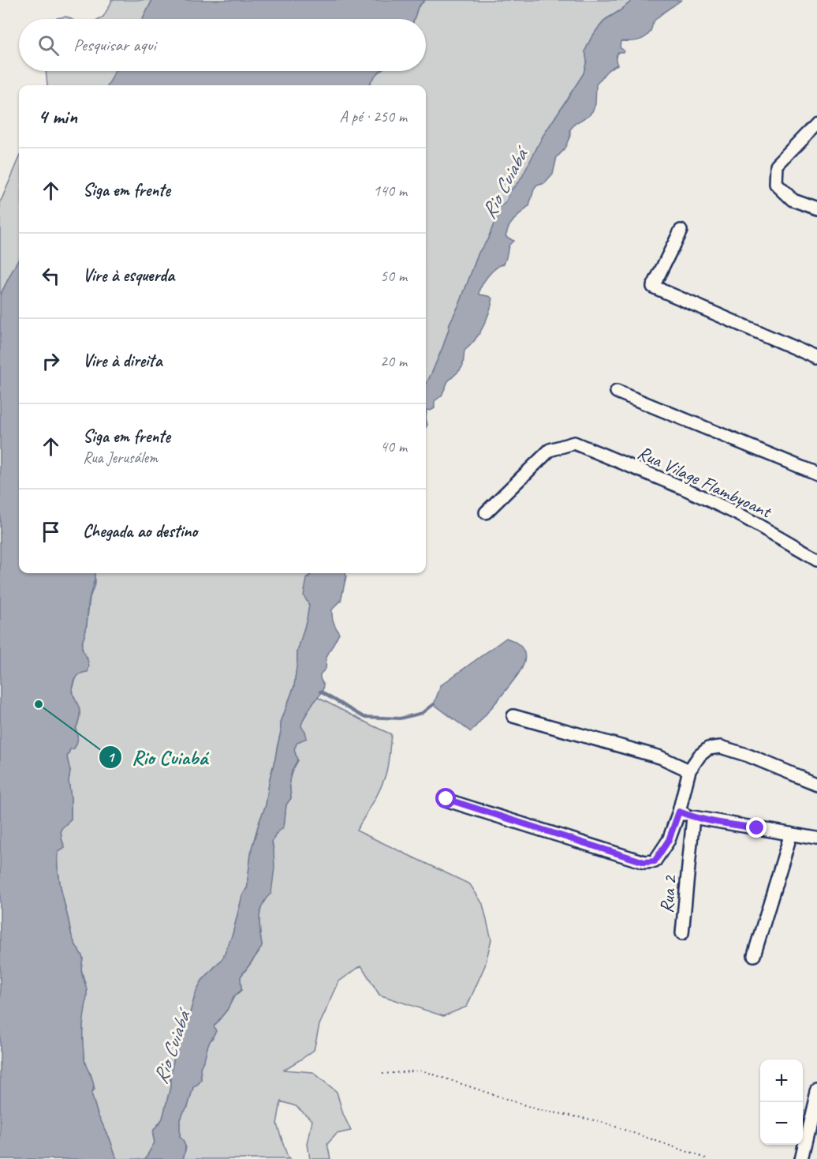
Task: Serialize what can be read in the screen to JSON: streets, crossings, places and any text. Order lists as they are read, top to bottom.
{
  "streets": {
    "street": ["Rua Vilage Flambyoant", "Rua 2"]
  },
  "water": ["Rio Cuiabá"],
  "places": ["Rio Cuiabá"],
  "page": {
    "search": "Pesquisar aqui",
    "heading": ["4 min", "A pé · 250 m"],
    "list": [
      ["Siga em frente", "140 m"],
      ["Vire à esquerda", "50 m"],
      ["Vire à direita", "20 m"],
      ["Siga em frente", "Rua Jerusálem", "40 m"],
      "Chegada ao destino"
    ],
    "map_buttons": ["+", "−"]
  }
}
